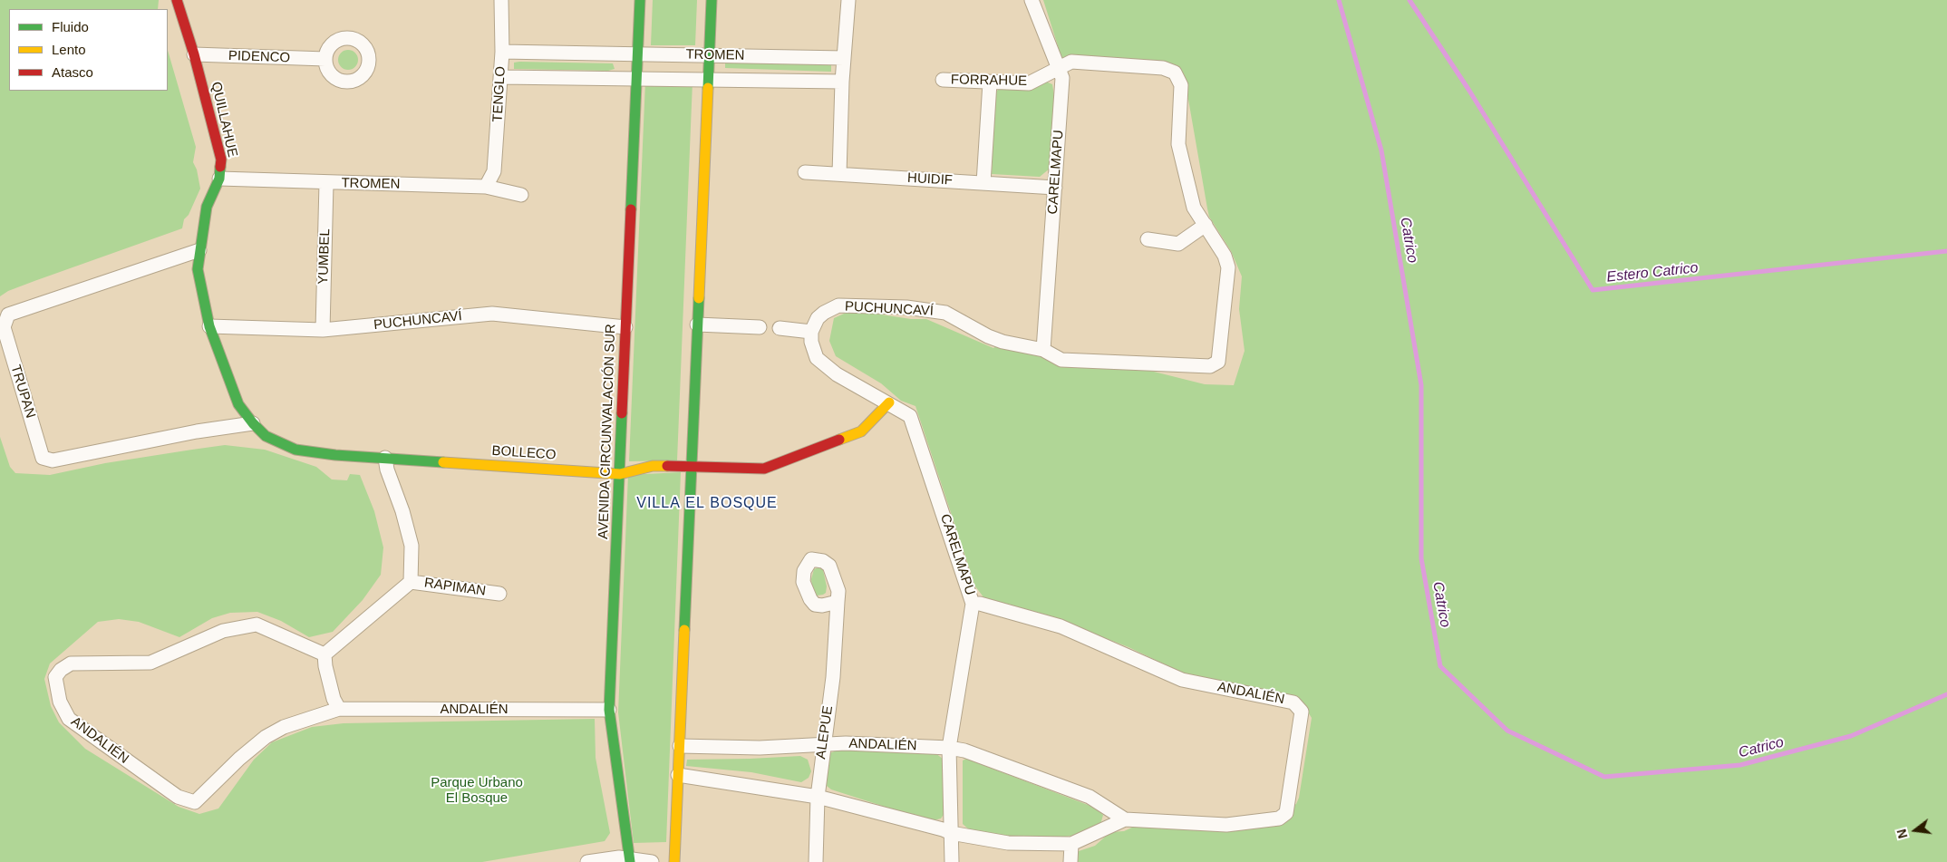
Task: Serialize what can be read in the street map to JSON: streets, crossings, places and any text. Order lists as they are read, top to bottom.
{
  "streets": {
    "main road": ["QUILLAHUE", "AVENIDA CIRCUNVALACIÓN SUR", "BOLLECO"],
    "street": [
      "TROMEN",
      "PIDENCO",
      "FORRAHUE",
      "TENGLO",
      "CARELMAPU",
      "HUIDIF",
      "YUMBEL",
      "PUCHUNCAVÍ",
      "TRUPAN",
      "RAPIMAN",
      "ANDALIÉN",
      "ALEPUE"
    ]
  },
  "crossings": [
    ["TROMEN", "TENGLO"],
    ["TROMEN", "QUILLAHUE"],
    ["TROMEN", "YUMBEL"],
    ["TROMEN", "AVENIDA CIRCUNVALACIÓN SUR"],
    ["PIDENCO", "QUILLAHUE"],
    ["FORRAHUE", "CARELMAPU"],
    ["FORRAHUE", "PUCHUNCAVÍ"],
    ["QUILLAHUE", "PUCHUNCAVÍ"],
    ["QUILLAHUE", "TRUPAN"],
    ["QUILLAHUE", "BOLLECO"],
    ["CARELMAPU", "HUIDIF"],
    ["CARELMAPU", "PUCHUNCAVÍ"],
    ["CARELMAPU", "BOLLECO"],
    ["CARELMAPU", "ANDALIÉN"],
    ["YUMBEL", "PUCHUNCAVÍ"],
    ["PUCHUNCAVÍ", "AVENIDA CIRCUNVALACIÓN SUR"],
    ["PUCHUNCAVÍ", "BOLLECO"],
    ["TRUPAN", "BOLLECO"],
    ["AVENIDA CIRCUNVALACIÓN SUR", "BOLLECO"],
    ["AVENIDA CIRCUNVALACIÓN SUR", "ANDALIÉN"],
    ["ANDALIÉN", "ALEPUE"]
  ],
  "districts": ["VILLA EL BOSQUE"],
  "water": ["Catrico", "Estero Catrico"],
  "parks": ["Parque Urbano El Bosque"],
  "legend": ["Fluido", "Lento", "Atasco"],
  "north": "left"
}
